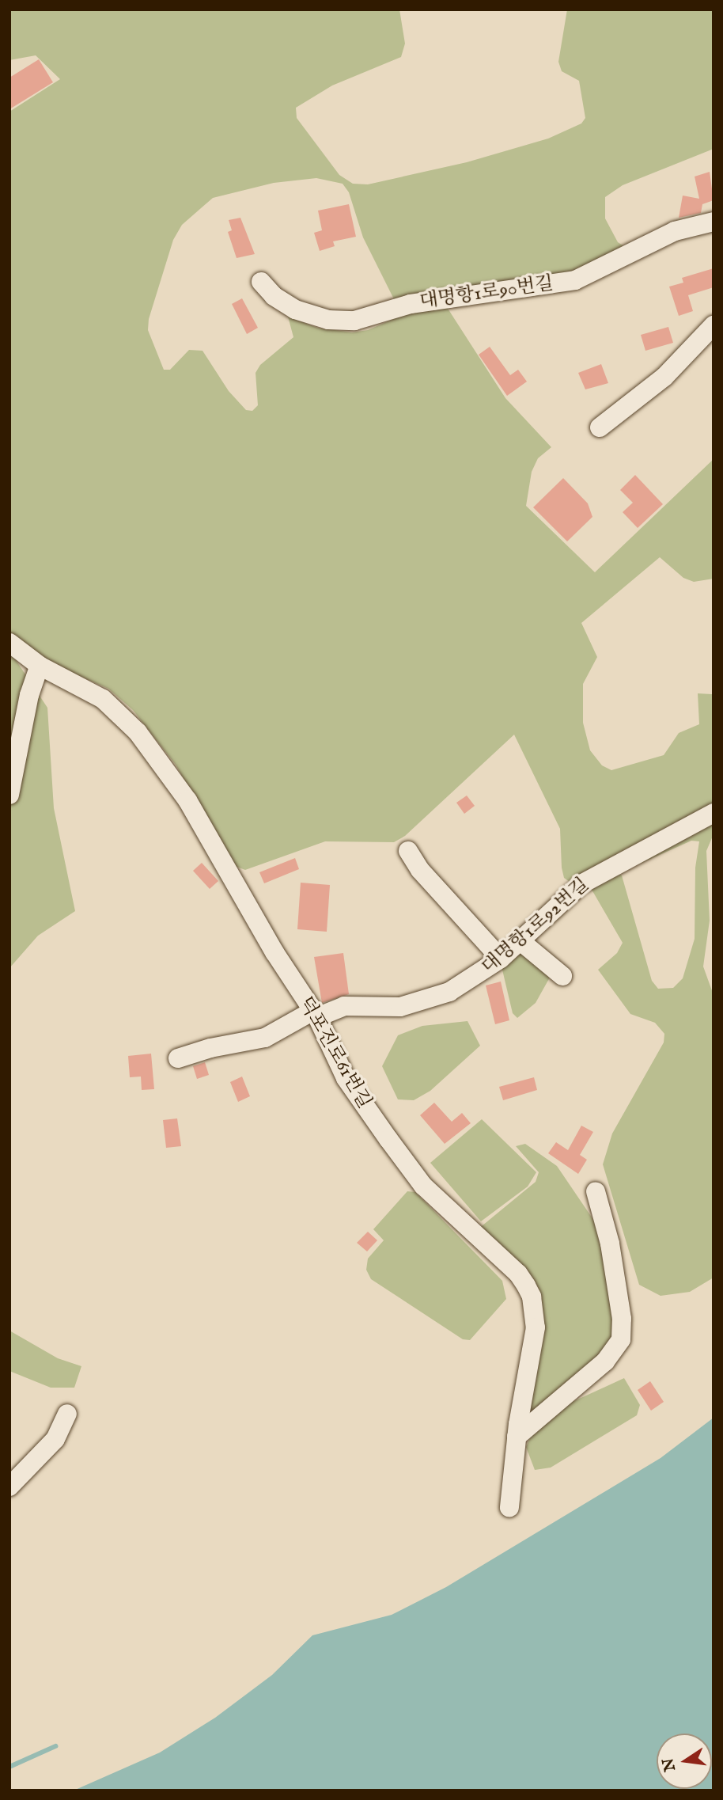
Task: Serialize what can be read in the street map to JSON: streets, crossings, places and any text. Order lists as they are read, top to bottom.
{
  "streets": {
    "lane": ["대명항1로90번길", "대명항1로92번길", "덕포진로61번길"]
  },
  "crossings": [
    ["대명항1로92번길", "덕포진로61번길"]
  ],
  "north": "left"
}
